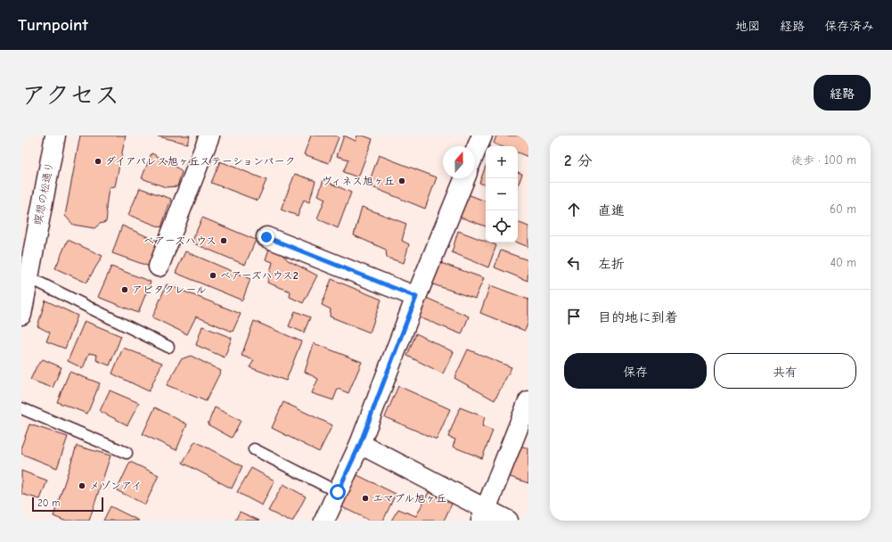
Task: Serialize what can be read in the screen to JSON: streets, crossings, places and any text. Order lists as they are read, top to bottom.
{
  "streets": {
    "street": ["瞑想の松通り"]
  },
  "places": [
    "ダイアパレス旭ヶ丘ステーションパーク",
    "ヴィネス旭ヶ丘",
    "ベアーズハウス",
    "ベアーズハウス2",
    "アピタクレール",
    "メゾンアイ",
    "エマブル旭ヶ丘"
  ],
  "scale_bar": "20 m",
  "north": "top",
  "page": {
    "header": "Turnpoint",
    "nav": ["地図", "経路", "保存済み"],
    "title": "アクセス",
    "buttons": [
      "経路",
      ["保存", "共有"]
    ],
    "heading": ["2 分", "徒歩 · 100 m"],
    "map_buttons": ["+", "−"],
    "list": [
      ["直進", "60 m"],
      ["左折", "40 m"],
      "目的地に到着"
    ],
    "scale": "20 m"
  }
}
